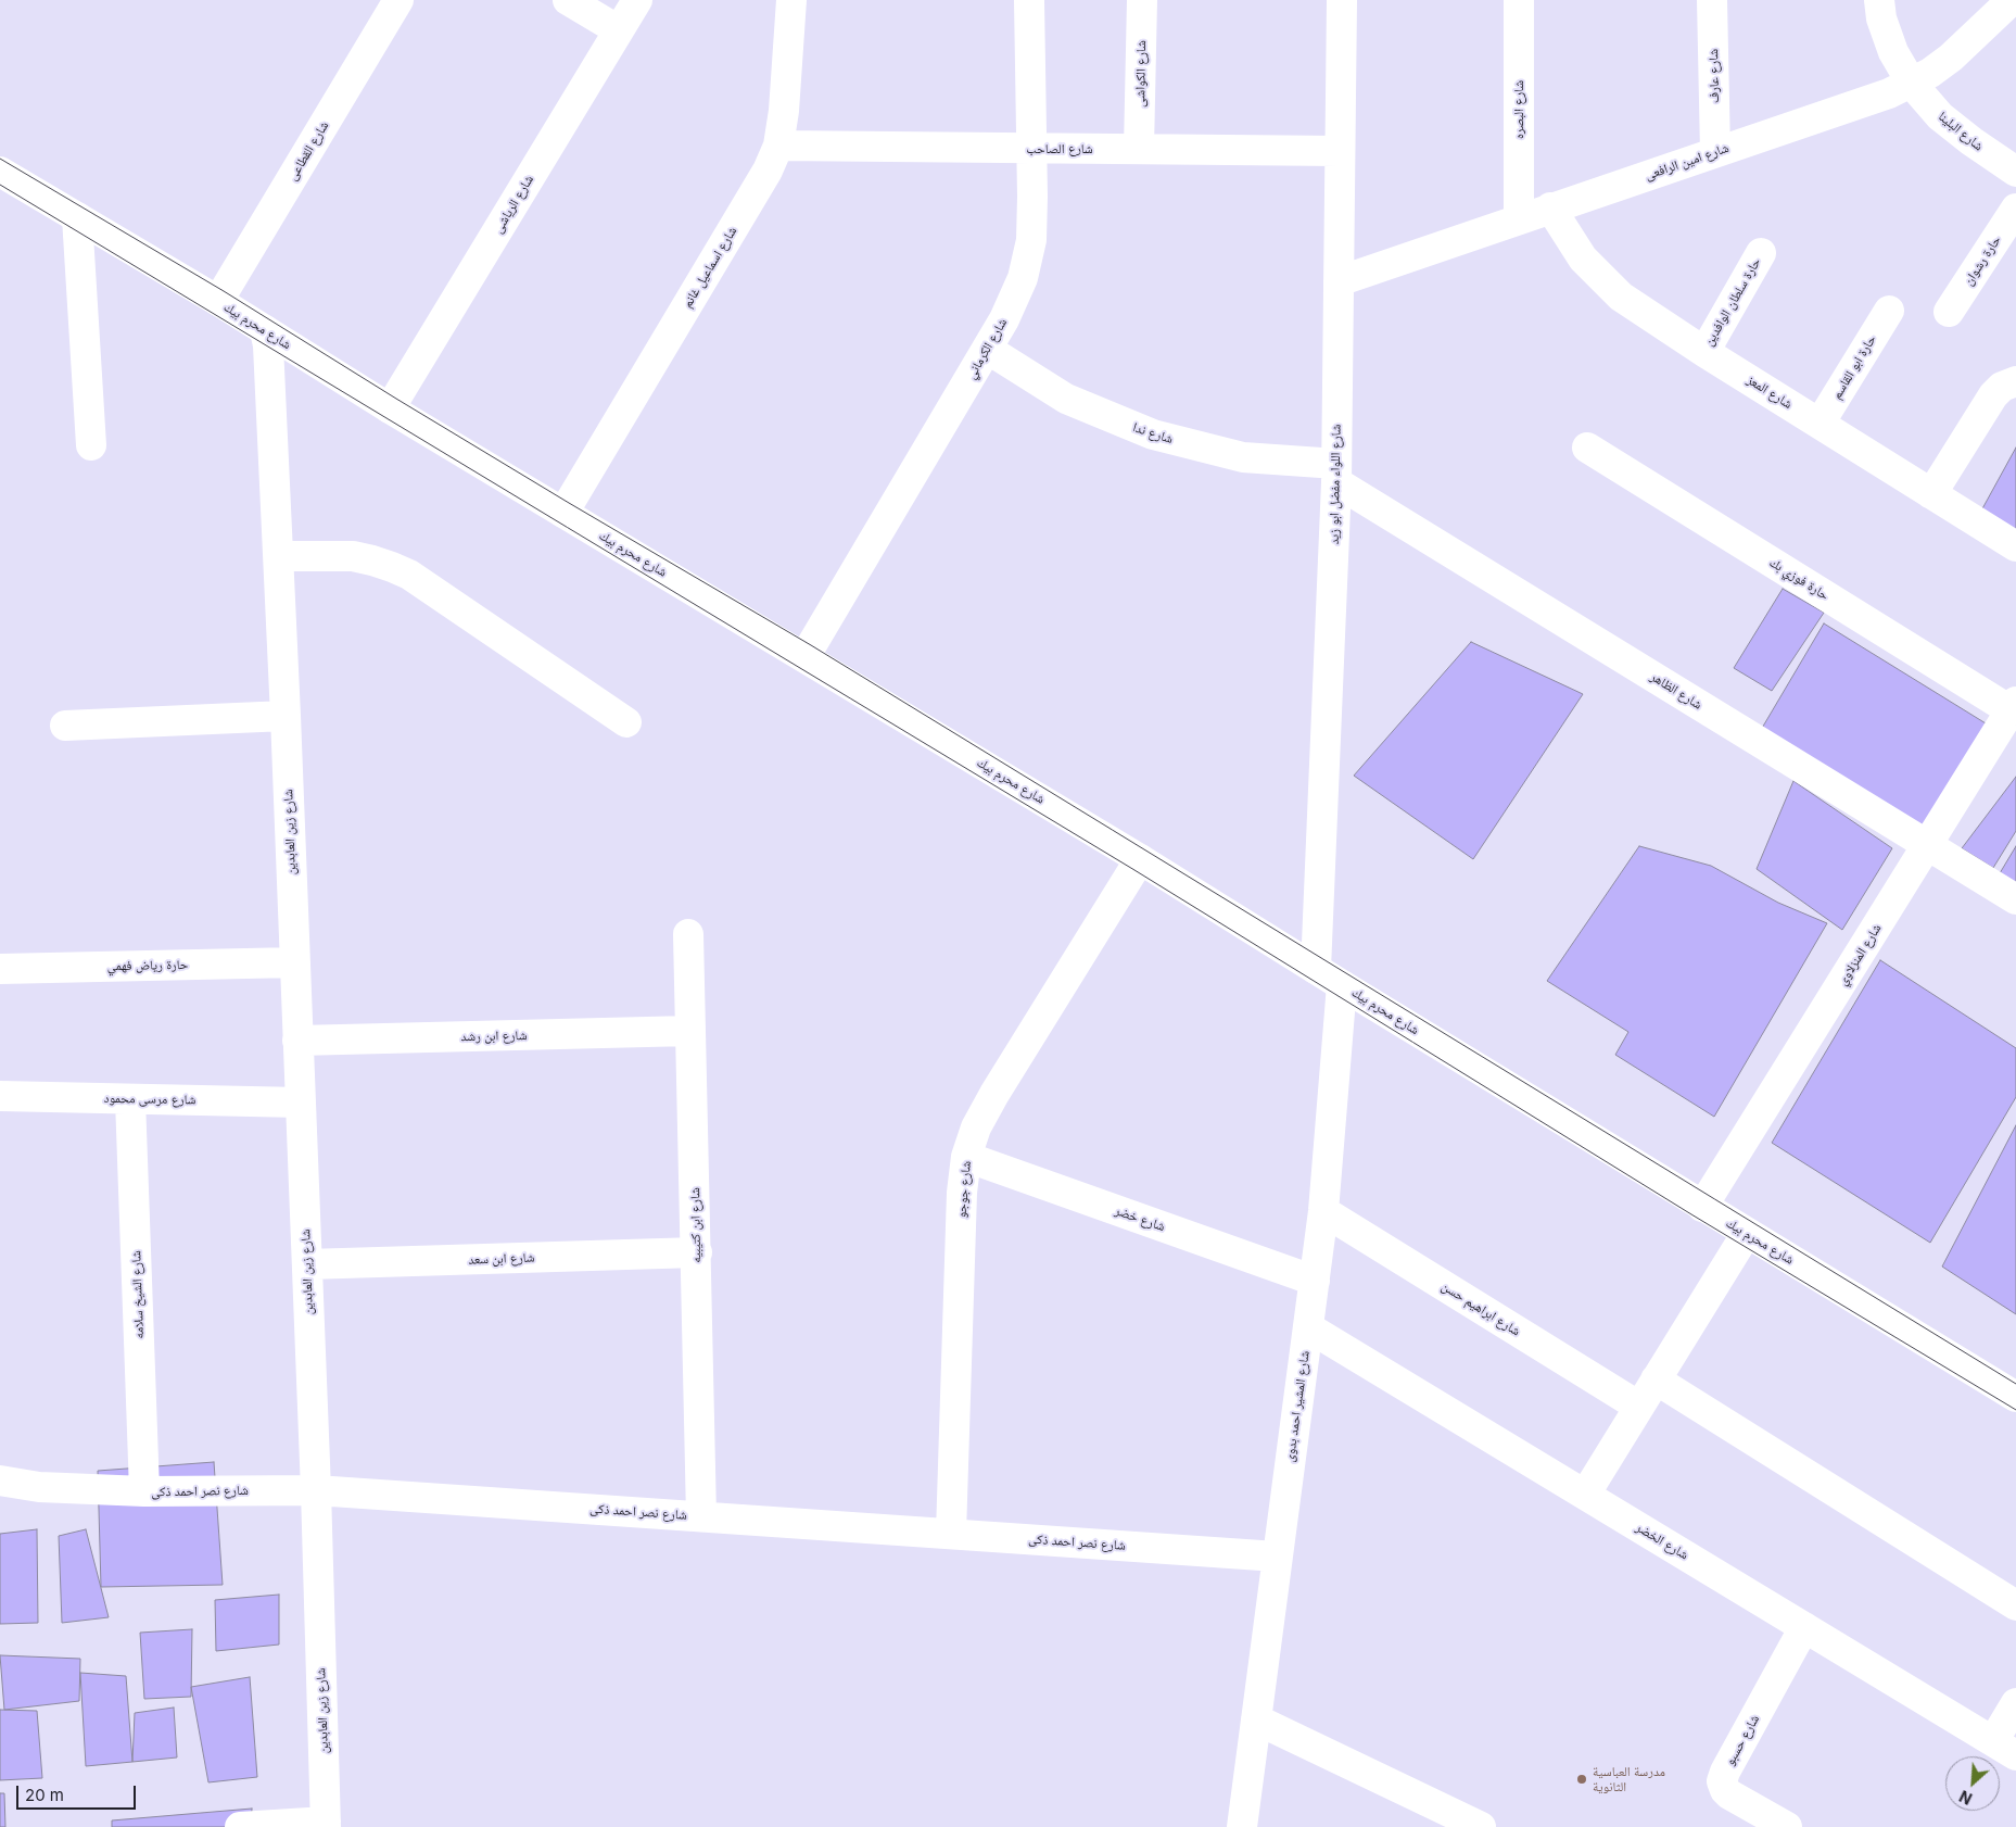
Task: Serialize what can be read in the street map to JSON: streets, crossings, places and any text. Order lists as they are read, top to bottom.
{
  "streets": {
    "street": [
      "شارع الكواشى",
      "شارع عارف",
      "شارع البصره",
      "شارع البلينا",
      "شارع الصاحب",
      "شارع القطاعى",
      "شارع امين الرافعى",
      "شارع الرياشى",
      "حارة رشوان",
      "شارع اسماعيل غانم",
      "حارة سلطان الوافدين",
      "شارع محرم بيك",
      "شارع الكرماني",
      "حارة ابو القاسم",
      "شارع المعز",
      "شارع ندا",
      "شارع اللواء مفضل ابو زيد",
      "حارة فوزي بك",
      "شارع الظاهر",
      "شارع زين العابدين",
      "شارع المنزلاوي",
      "حارة رياض فهمي",
      "شارع ابن رشد",
      "شارع مرسى محمود",
      "شارع جوجو",
      "شارع خضر",
      "شارع ابن كتيبيه",
      "شارع ابن سعد",
      "شارع الشيخ سلامه",
      "شارع ابراهيم حسن",
      "شارع المشير احمد بدوى",
      "شارع نصر احمد ذكى",
      "شارع الخضر",
      "شارع حسبو"
    ]
  },
  "crossings": [
    ["شارع الكواشى", "شارع الصاحب"],
    ["شارع عارف", "شارع امين الرافعى"],
    ["شارع البصره", "شارع امين الرافعى"],
    ["شارع البلينا", "شارع امين الرافعى"],
    ["شارع الصاحب", "شارع اسماعيل غانم"],
    ["شارع الصاحب", "شارع الكرماني"],
    ["شارع الصاحب", "شارع اللواء مفضل ابو زيد"],
    ["شارع القطاعى", "شارع محرم بيك"],
    ["شارع امين الرافعى", "شارع المعز"],
    ["شارع امين الرافعى", "شارع اللواء مفضل ابو زيد"],
    ["شارع الرياشى", "شارع محرم بيك"],
    ["شارع اسماعيل غانم", "شارع محرم بيك"],
    ["حارة سلطان الوافدين", "شارع المعز"],
    ["شارع محرم بيك", "شارع الكرماني"],
    ["شارع محرم بيك", "شارع اللواء مفضل ابو زيد"],
    ["شارع محرم بيك", "شارع زين العابدين"],
    ["شارع محرم بيك", "شارع المنزلاوي"],
    ["شارع محرم بيك", "شارع جوجو"],
    ["شارع محرم بيك", "شارع المشير احمد بدوى"],
    ["شارع الكرماني", "شارع ندا"],
    ["حارة ابو القاسم", "شارع المعز"],
    ["شارع ندا", "شارع اللواء مفضل ابو زيد"],
    ["شارع ندا", "شارع الظاهر"],
    ["شارع اللواء مفضل ابو زيد", "شارع الظاهر"],
    ["حارة فوزي بك", "شارع المنزلاوي"],
    ["شارع الظاهر", "شارع المنزلاوي"],
    ["شارع زين العابدين", "حارة رياض فهمي"],
    ["شارع زين العابدين", "شارع ابن رشد"],
    ["شارع زين العابدين", "شارع مرسى محمود"],
    ["شارع زين العابدين", "شارع ابن سعد"],
    ["شارع زين العابدين", "شارع نصر احمد ذكى"],
    ["شارع ابن رشد", "شارع ابن كتيبيه"],
    ["شارع مرسى محمود", "شارع الشيخ سلامه"],
    ["شارع جوجو", "شارع خضر"],
    ["شارع جوجو", "شارع نصر احمد ذكى"],
    ["شارع خضر", "شارع المشير احمد بدوى"],
    ["شارع ابن كتيبيه", "شارع ابن سعد"],
    ["شارع ابن كتيبيه", "شارع نصر احمد ذكى"],
    ["شارع الشيخ سلامه", "شارع نصر احمد ذكى"],
    ["شارع ابراهيم حسن", "شارع المشير احمد بدوى"],
    ["شارع المشير احمد بدوى", "شارع نصر احمد ذكى"],
    ["شارع المشير احمد بدوى", "شارع الخضر"],
    ["شارع الخضر", "شارع حسبو"]
  ],
  "places": ["مدرسة العباسية الثانوية"],
  "scale_bar": "20 m",
  "north": "bottom left"
}
